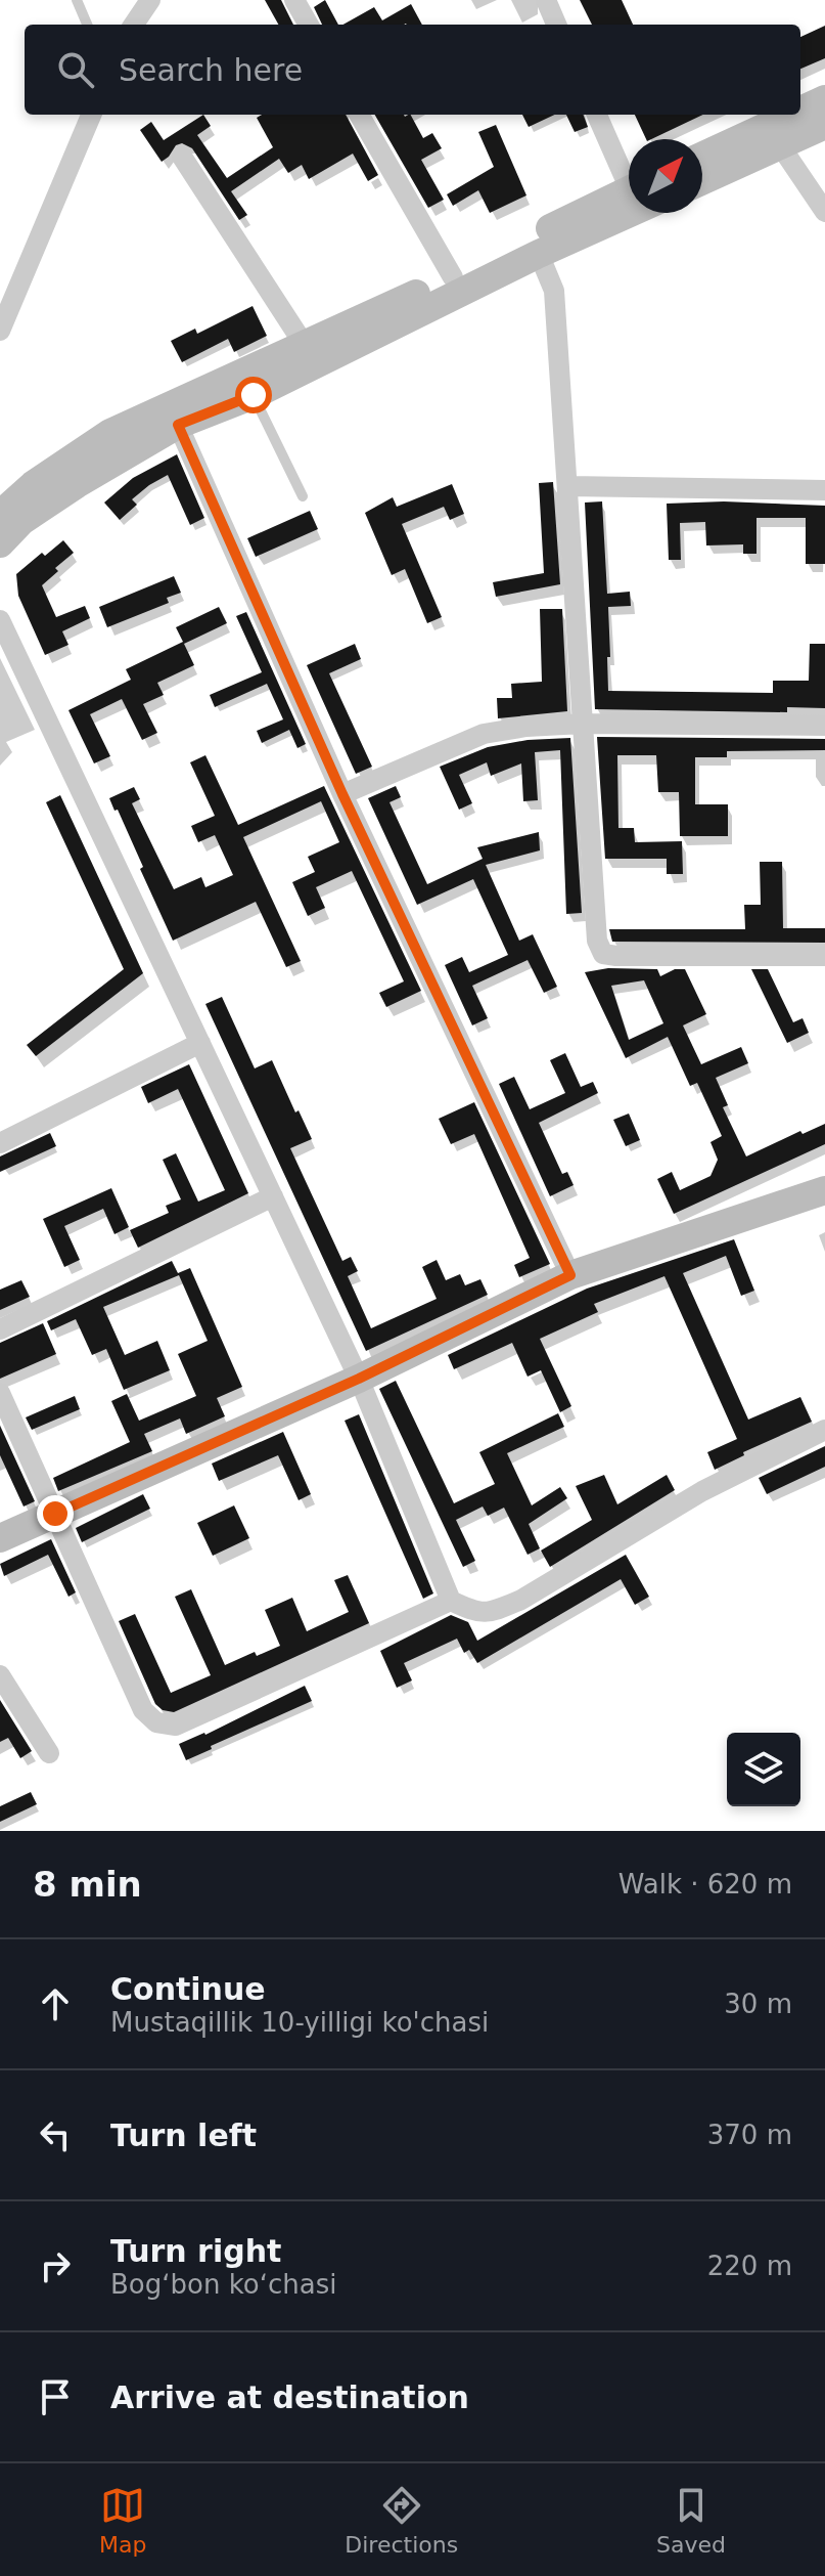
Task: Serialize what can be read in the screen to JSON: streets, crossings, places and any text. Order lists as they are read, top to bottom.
{
  "north": "top right",
  "page": {
    "search": "Search here",
    "heading": ["8 min", "Walk · 620 m"],
    "list": [
      ["Continue", "Mustaqillik 10-yilligi ko'chasi", "30 m"],
      ["Turn left", "370 m"],
      ["Turn right", "Bogʻbon koʻchasi", "220 m"],
      "Arrive at destination"
    ],
    "nav": ["Map", "Directions", "Saved"]
  }
}
